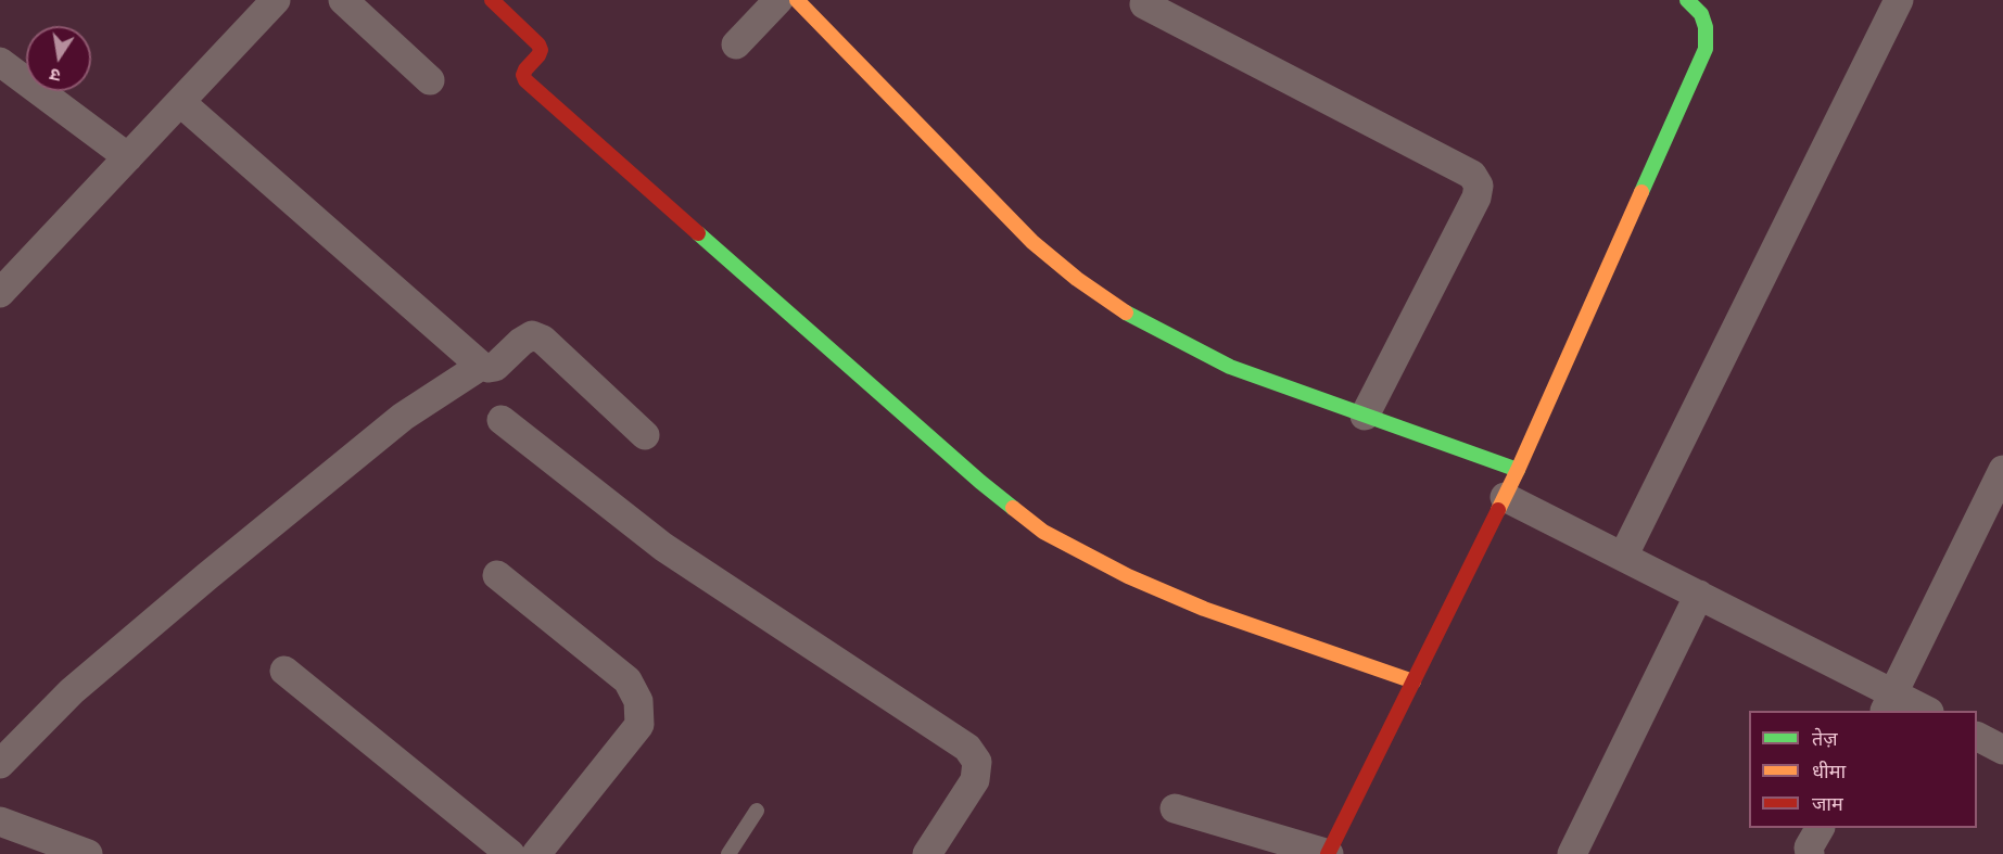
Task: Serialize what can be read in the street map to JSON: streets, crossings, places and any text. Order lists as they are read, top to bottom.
{
  "legend": ["तेज़", "धीमा", "जाम"],
  "north": "bottom"
}
